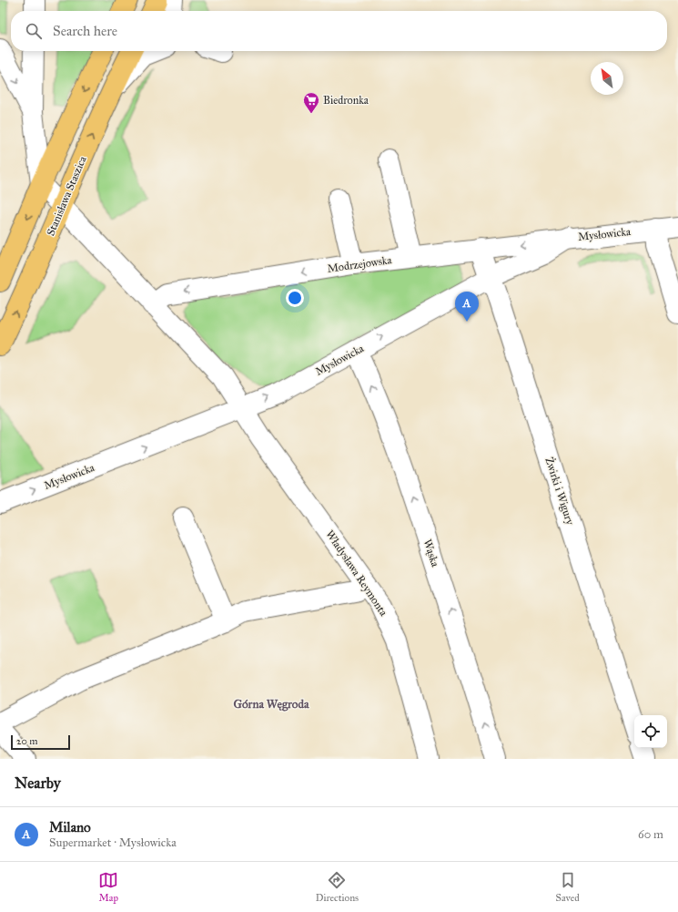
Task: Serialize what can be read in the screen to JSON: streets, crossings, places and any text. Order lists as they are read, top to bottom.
{
  "streets": {
    "main road": ["Stanisława Staszica"],
    "street": [
      "Mysłowicka",
      "Modrzejowska",
      "Żwirki i Wigury",
      "Wąska",
      "Władysława Reymonta"
    ]
  },
  "crossings": [
    ["Mysłowicka", "Modrzejowska"],
    ["Mysłowicka", "Żwirki i Wigury"],
    ["Mysłowicka", "Wąska"],
    ["Mysłowicka", "Władysława Reymonta"],
    ["Modrzejowska", "Żwirki i Wigury"]
  ],
  "one_way": ["Mysłowicka", "Modrzejowska", "Wąska"],
  "districts": ["Górna Węgroda"],
  "places": {
    "supermarket": ["Biedronka"]
  },
  "scale_bar": "20 m",
  "north": "top left",
  "page": {
    "search": "Search here",
    "pins": "A",
    "scale": "20 m",
    "heading": "Nearby",
    "list": [
      {
        "mark": "A",
        "name": "Milano",
        "note": "Supermarket · Mysłowicka",
        "value": "60 m"
      }
    ],
    "nav": ["Map", "Directions", "Saved"]
  }
}
